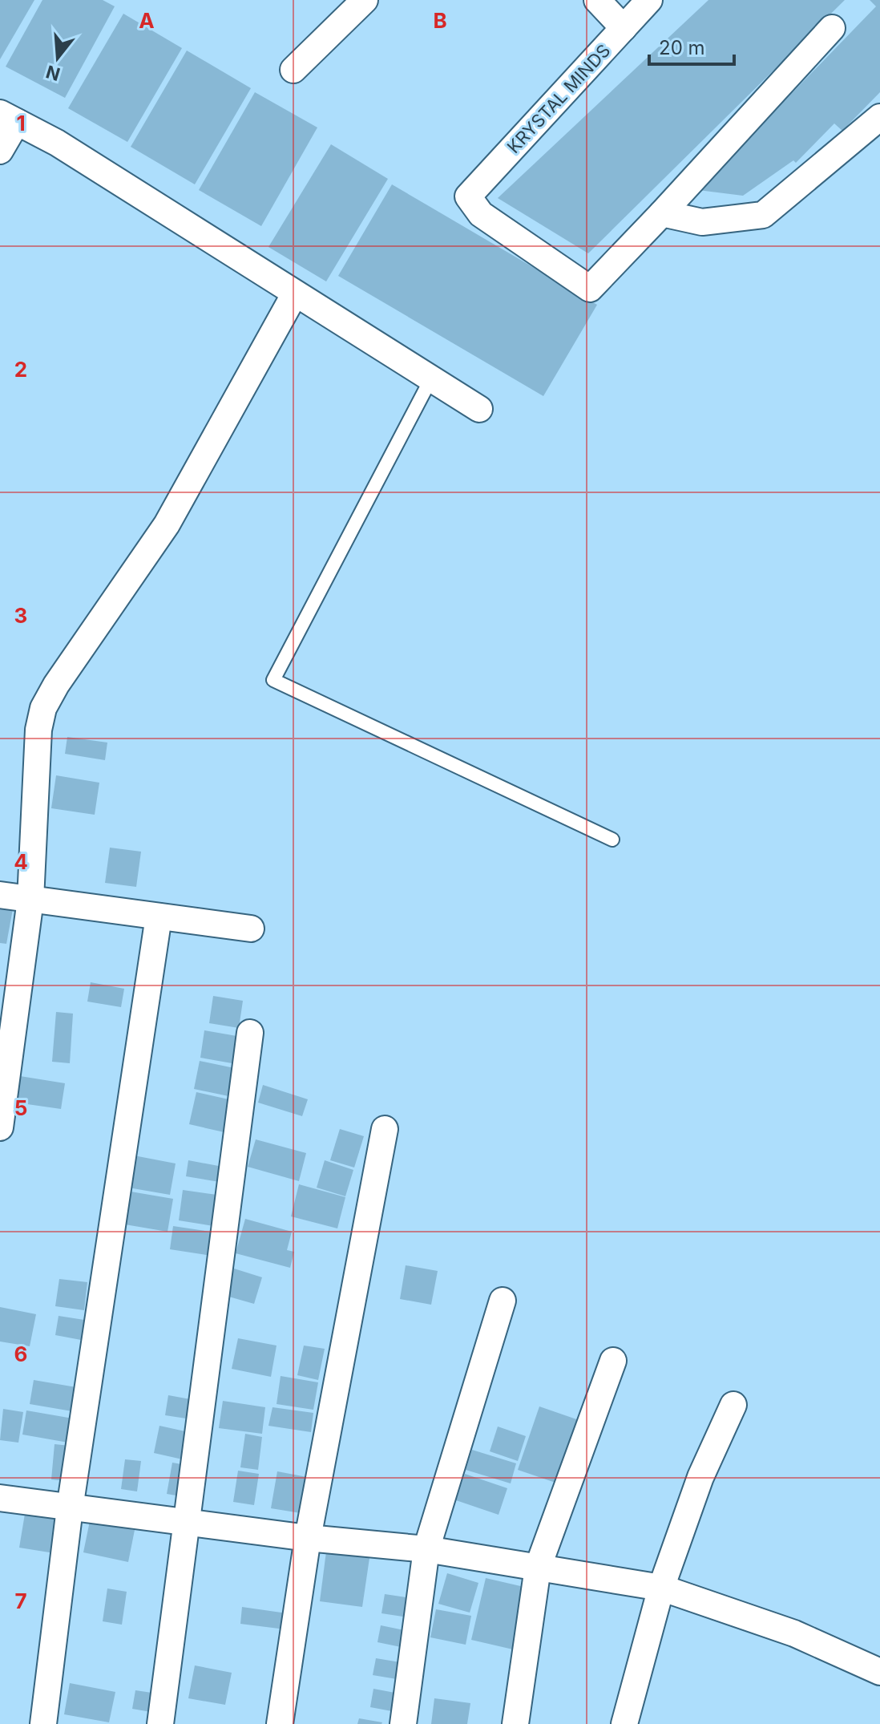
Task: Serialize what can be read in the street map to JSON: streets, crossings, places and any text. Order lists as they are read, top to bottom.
{
  "streets": {
    "street": ["KRYSTAL MINDS"]
  },
  "scale_bar": "20 m",
  "north": "bottom",
  "grid": {
    "columns": ["A", "B"],
    "rows": [
      "1",
      "2",
      "3",
      "4",
      "5",
      "6",
      "7"
    ]
  }
}
